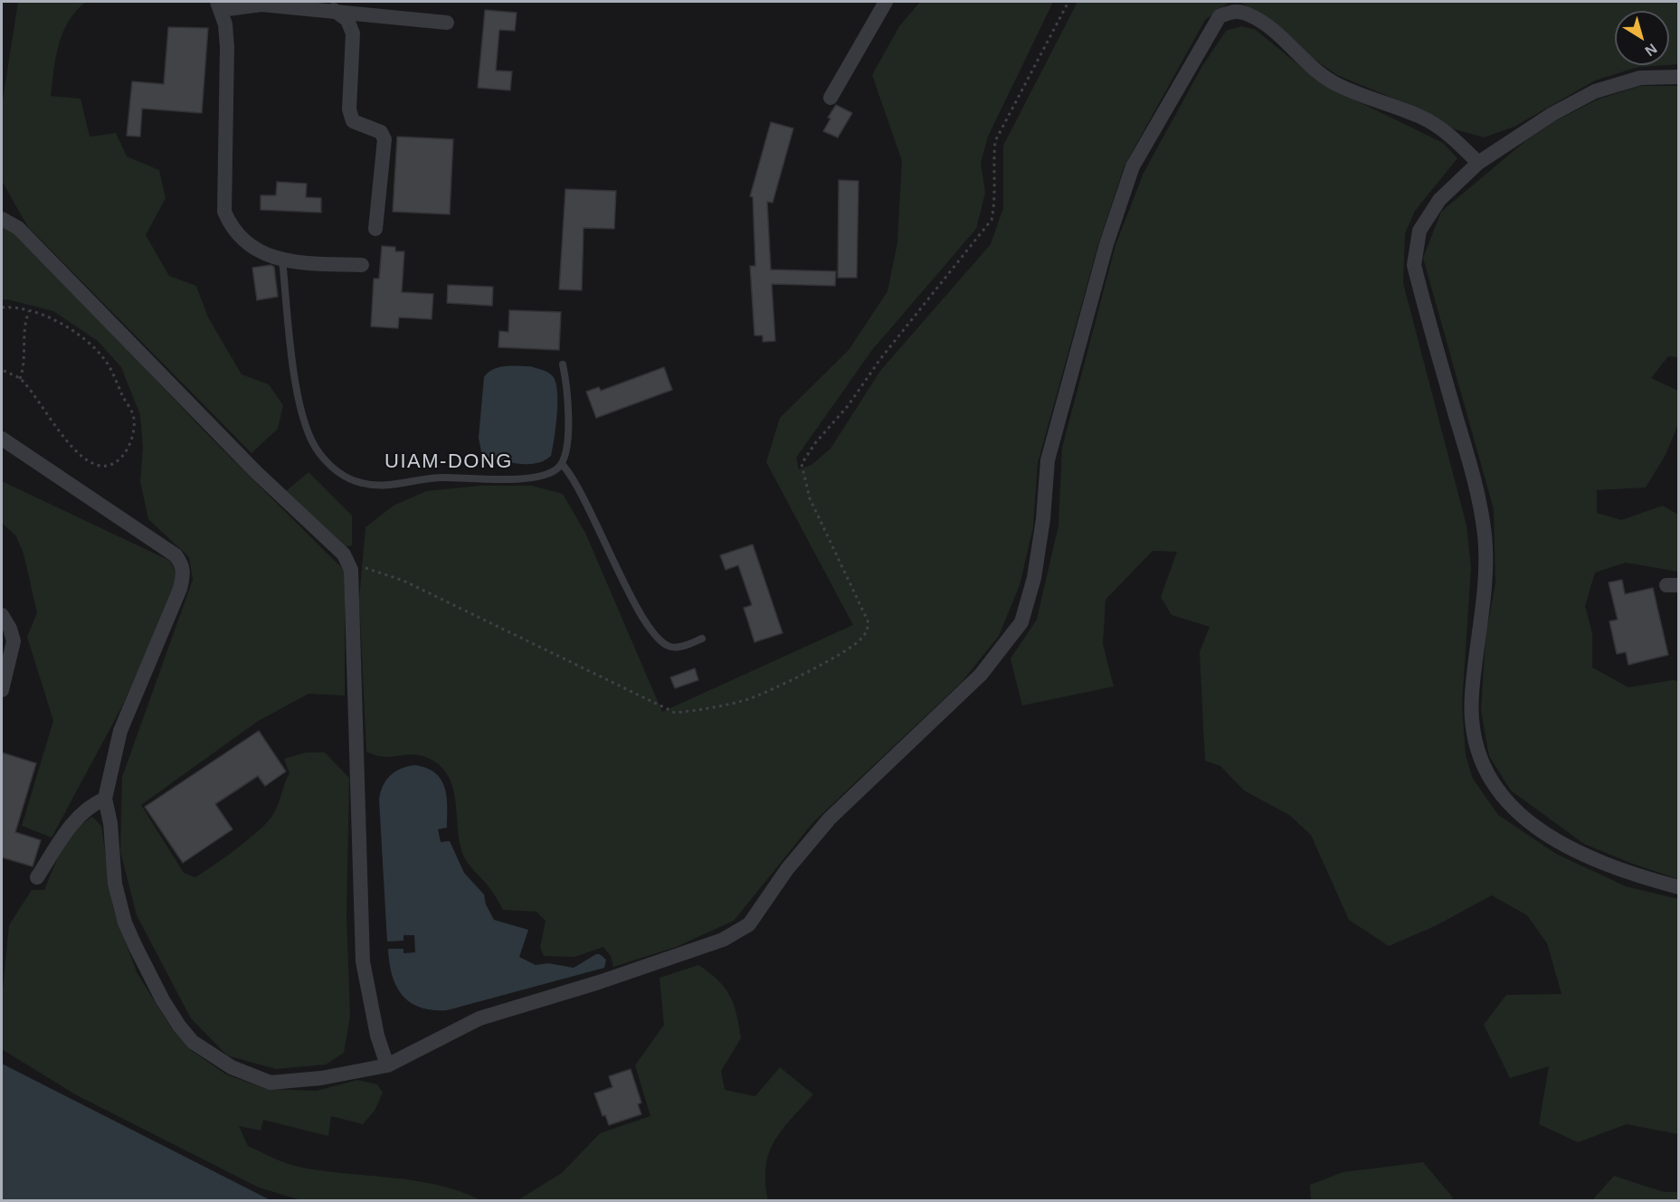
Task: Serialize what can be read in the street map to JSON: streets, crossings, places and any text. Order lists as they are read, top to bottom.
{
  "districts": ["UIAM-DONG"],
  "north": "bottom right"
}
